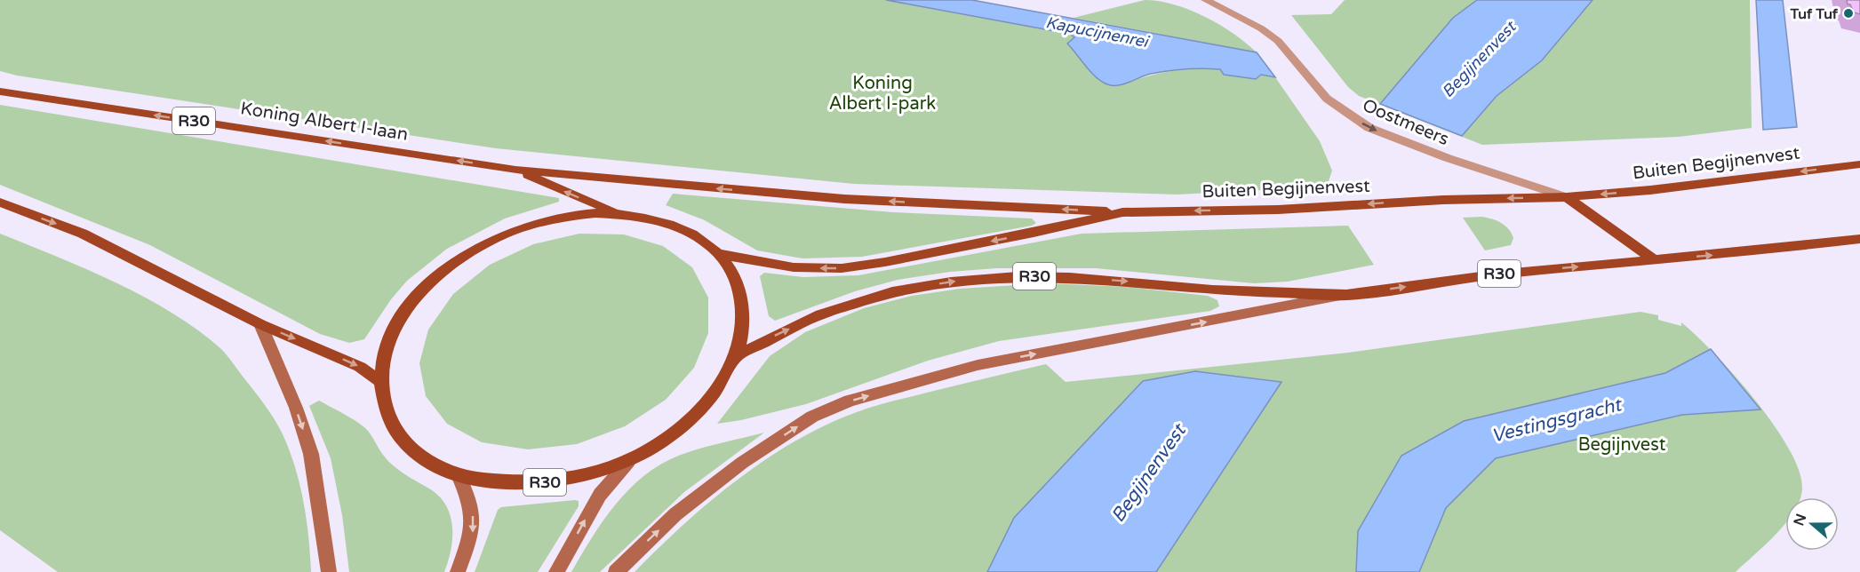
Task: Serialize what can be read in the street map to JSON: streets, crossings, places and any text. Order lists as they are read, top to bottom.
{
  "streets": {
    "main road": ["R30", "Koning Albert I-laan", "Buiten Begijnenvest"],
    "street": ["Oostmeers"]
  },
  "crossings": [
    ["R30", "Koning Albert I-laan"],
    ["R30", "Buiten Begijnenvest"],
    ["Oostmeers", "Buiten Begijnenvest"]
  ],
  "one_way": ["Koning Albert I-laan", "Oostmeers"],
  "water": ["Kapucijnenrei", "Begijnenvest", "Vestingsgracht"],
  "parks": ["Koning Albert I-park", "Begijnvest"],
  "places": ["Tuf Tuf"],
  "north": "left"
}
